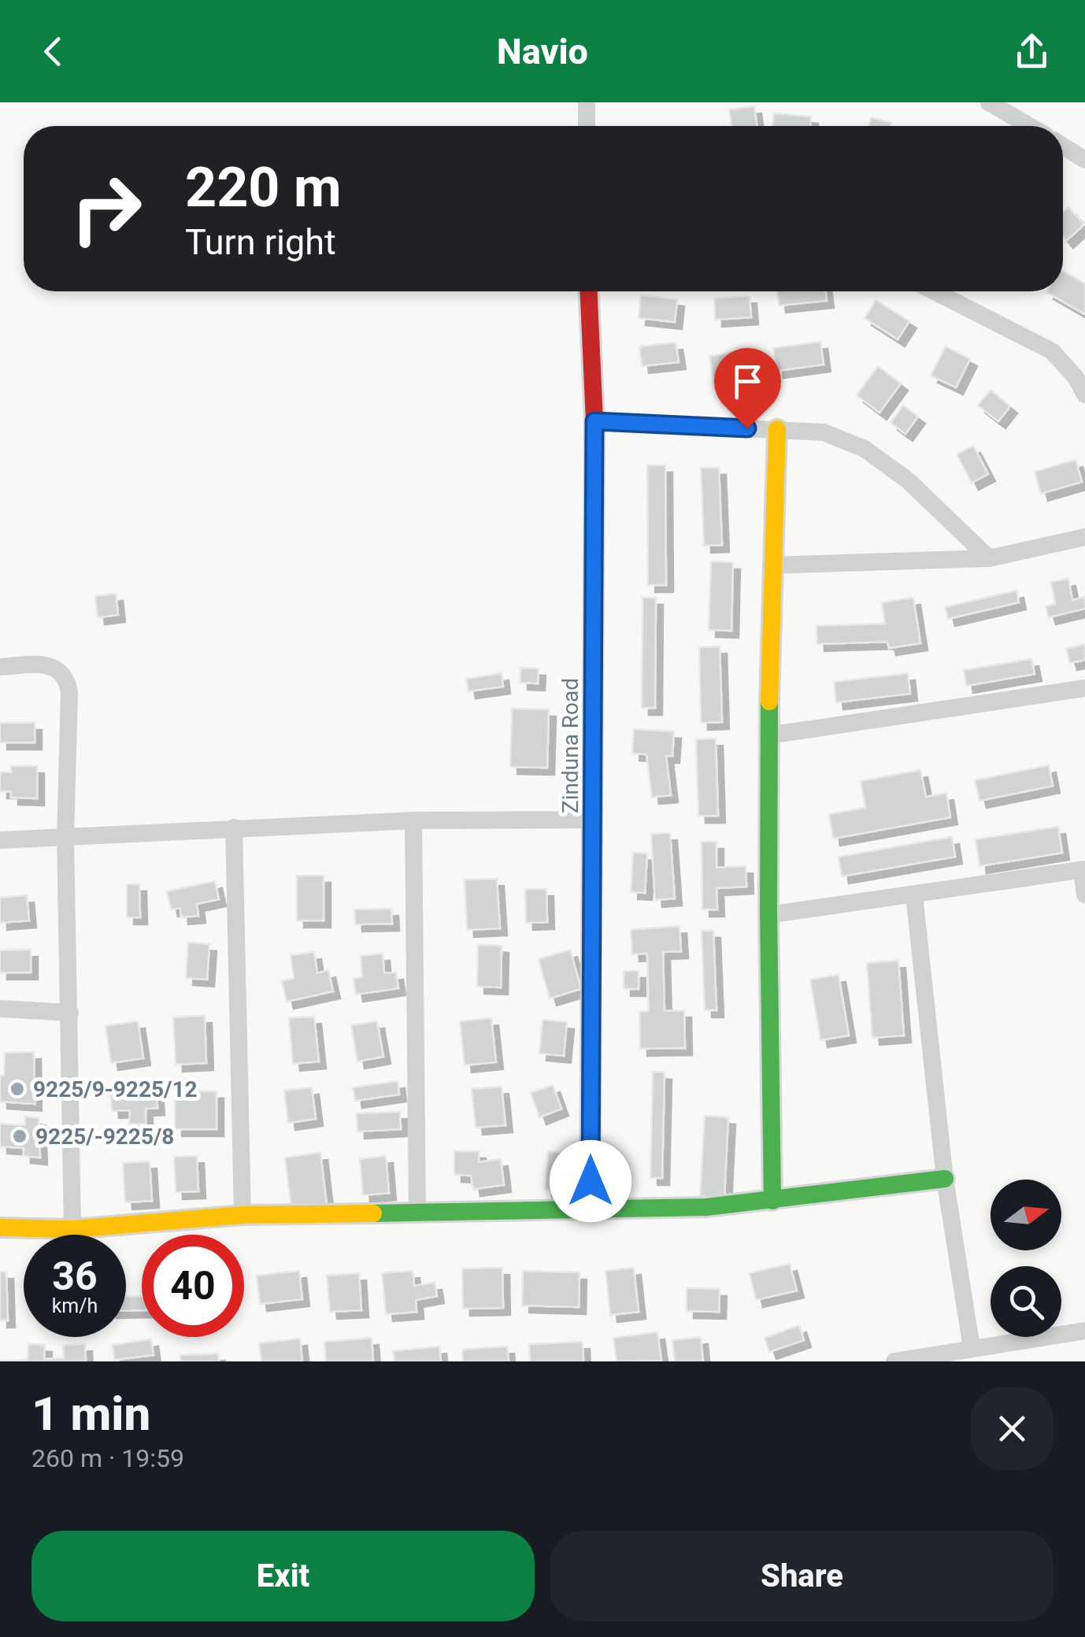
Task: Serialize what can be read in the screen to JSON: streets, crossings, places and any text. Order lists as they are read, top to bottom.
{
  "streets": {
    "street": ["Zinduna Road"]
  },
  "places": ["9225/9-9225/12", "9225/-9225/8"],
  "north": "right",
  "page": {
    "header": "Navio",
    "turn": ["220 m", "Turn right"],
    "speed": "36 km/h",
    "limit": "40",
    "heading": ["1 min", "260 m · 19:59"],
    "buttons": ["Exit", "Share"]
  }
}
